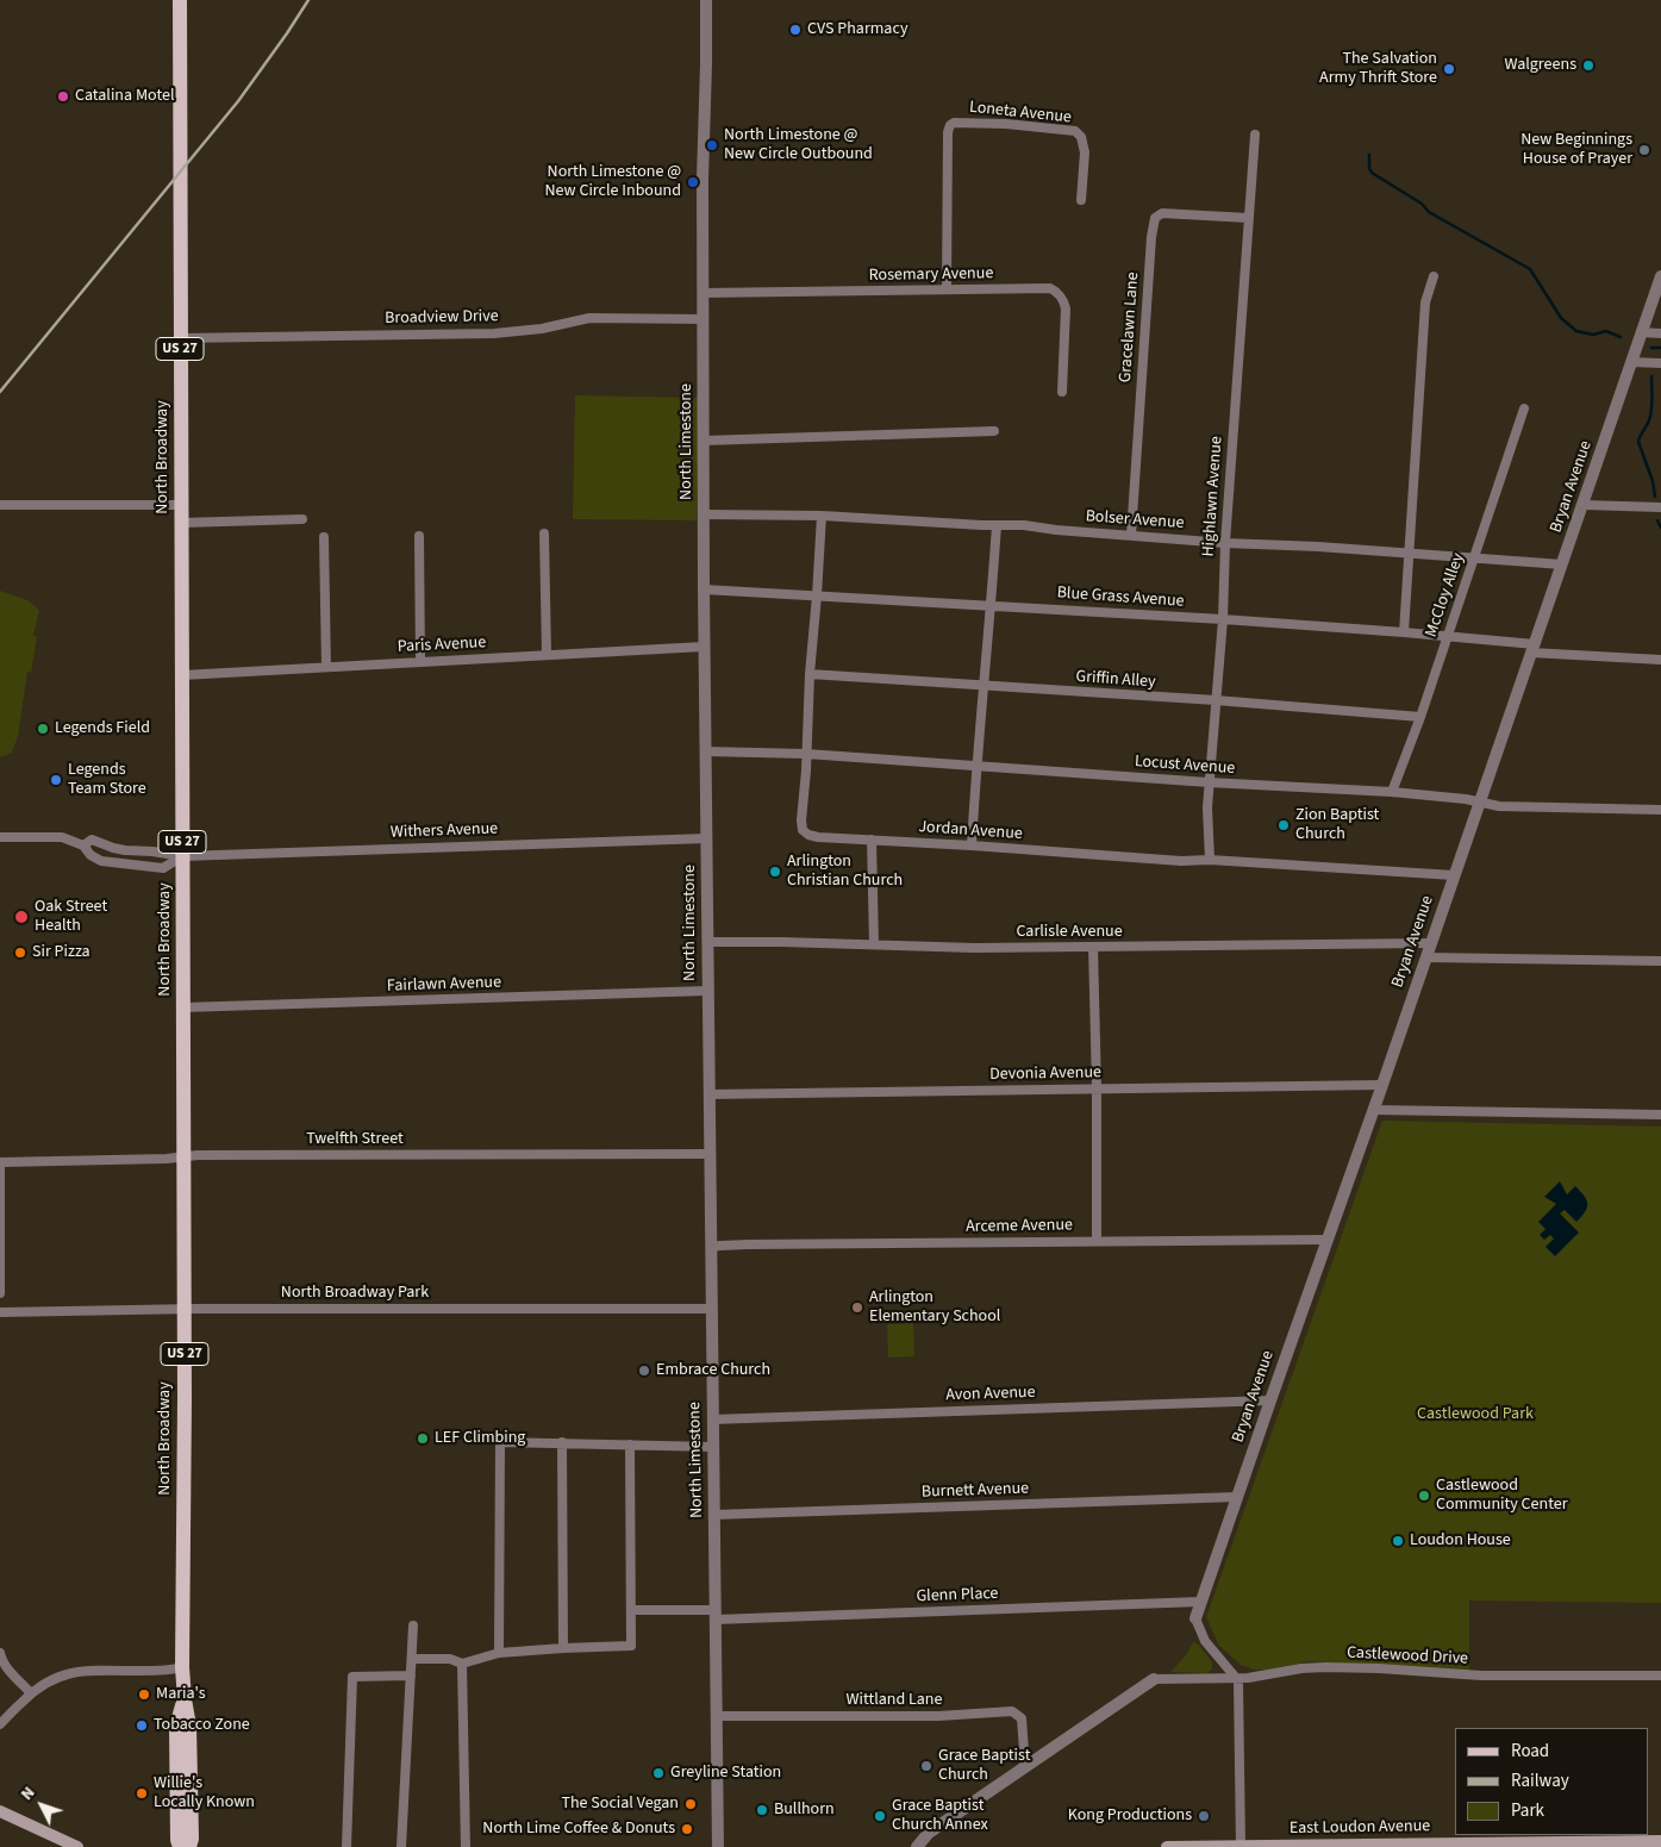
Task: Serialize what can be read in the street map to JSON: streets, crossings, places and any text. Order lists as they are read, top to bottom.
{
  "streets": {
    "main road": ["US 27", "North Broadway", "East Loudon Avenue"],
    "street": [
      "Loneta Avenue",
      "Rosemary Avenue",
      "Broadview Drive",
      "Gracelawn Lane",
      "North Limestone",
      "Bryan Avenue",
      "Highlawn Avenue",
      "Bolser Avenue",
      "McCloy Alley",
      "Blue Grass Avenue",
      "Paris Avenue",
      "Griffin Alley",
      "Locust Avenue",
      "Withers Avenue",
      "Jordan Avenue",
      "Carlisle Avenue",
      "Fairlawn Avenue",
      "Devonia Avenue",
      "Twelfth Street",
      "Arceme Avenue",
      "North Broadway Park",
      "Avon Avenue",
      "Burnett Avenue",
      "Glenn Place",
      "Castlewood Drive",
      "Wittland Lane"
    ]
  },
  "crossings": [
    ["Loneta Avenue", "Rosemary Avenue"],
    ["Rosemary Avenue", "North Limestone"],
    ["Broadview Drive", "North Limestone"],
    ["Broadview Drive", "North Broadway"],
    ["Gracelawn Lane", "Highlawn Avenue"],
    ["Gracelawn Lane", "Bolser Avenue"],
    ["North Limestone", "Bolser Avenue"],
    ["North Limestone", "Blue Grass Avenue"],
    ["North Limestone", "Paris Avenue"],
    ["North Limestone", "Locust Avenue"],
    ["North Limestone", "Withers Avenue"],
    ["North Limestone", "Carlisle Avenue"],
    ["North Limestone", "Fairlawn Avenue"],
    ["North Limestone", "Devonia Avenue"],
    ["North Limestone", "Twelfth Street"],
    ["North Limestone", "Arceme Avenue"],
    ["North Limestone", "North Broadway Park"],
    ["North Limestone", "Avon Avenue"],
    ["North Limestone", "Burnett Avenue"],
    ["North Limestone", "Glenn Place"],
    ["North Limestone", "Wittland Lane"],
    ["North Broadway", "Paris Avenue"],
    ["North Broadway", "Withers Avenue"],
    ["North Broadway", "Fairlawn Avenue"],
    ["North Broadway", "Twelfth Street"],
    ["North Broadway", "North Broadway Park"],
    ["Bryan Avenue", "Bolser Avenue"],
    ["Bryan Avenue", "Blue Grass Avenue"],
    ["Bryan Avenue", "Locust Avenue"],
    ["Bryan Avenue", "Jordan Avenue"],
    ["Bryan Avenue", "Carlisle Avenue"],
    ["Bryan Avenue", "Devonia Avenue"],
    ["Bryan Avenue", "Arceme Avenue"],
    ["Bryan Avenue", "Avon Avenue"],
    ["Bryan Avenue", "Burnett Avenue"],
    ["Bryan Avenue", "Glenn Place"],
    ["Highlawn Avenue", "Bolser Avenue"],
    ["Highlawn Avenue", "Blue Grass Avenue"],
    ["Highlawn Avenue", "Griffin Alley"],
    ["Highlawn Avenue", "Locust Avenue"],
    ["Highlawn Avenue", "Jordan Avenue"],
    ["Bolser Avenue", "McCloy Alley"],
    ["Bolser Avenue", "Jordan Avenue"],
    ["McCloy Alley", "Blue Grass Avenue"],
    ["McCloy Alley", "Griffin Alley"],
    ["McCloy Alley", "Locust Avenue"],
    ["Blue Grass Avenue", "Jordan Avenue"],
    ["Griffin Alley", "Jordan Avenue"],
    ["Locust Avenue", "Jordan Avenue"]
  ],
  "parks": ["Castlewood Park"],
  "places": [
    "CVS Pharmacy",
    "Walgreens",
    "The Salvation Army Thrift Store",
    "Catalina Motel",
    "North Limestone @ New Circle Outbound",
    "New Beginnings House of Prayer",
    "North Limestone @ New Circle Inbound",
    "Legends Field",
    "Legends Team Store",
    "Zion Baptist Church",
    "Arlington Christian Church",
    "Oak Street Health",
    "Sir Pizza",
    "Arlington Elementary School",
    "Embrace Church",
    "LEF Climbing",
    "Castlewood Community Center",
    "Loudon House",
    "Maria's",
    "Tobacco Zone",
    "Grace Baptist Church",
    "Greyline Station",
    "Willie's Locally Known",
    "The Social Vegan",
    "Bullhorn",
    "Grace Baptist Church Annex",
    "Kong Productions",
    "North Lime Coffee & Donuts"
  ],
  "legend": ["Road", "Railway", "Park"],
  "north": "top left"
}
